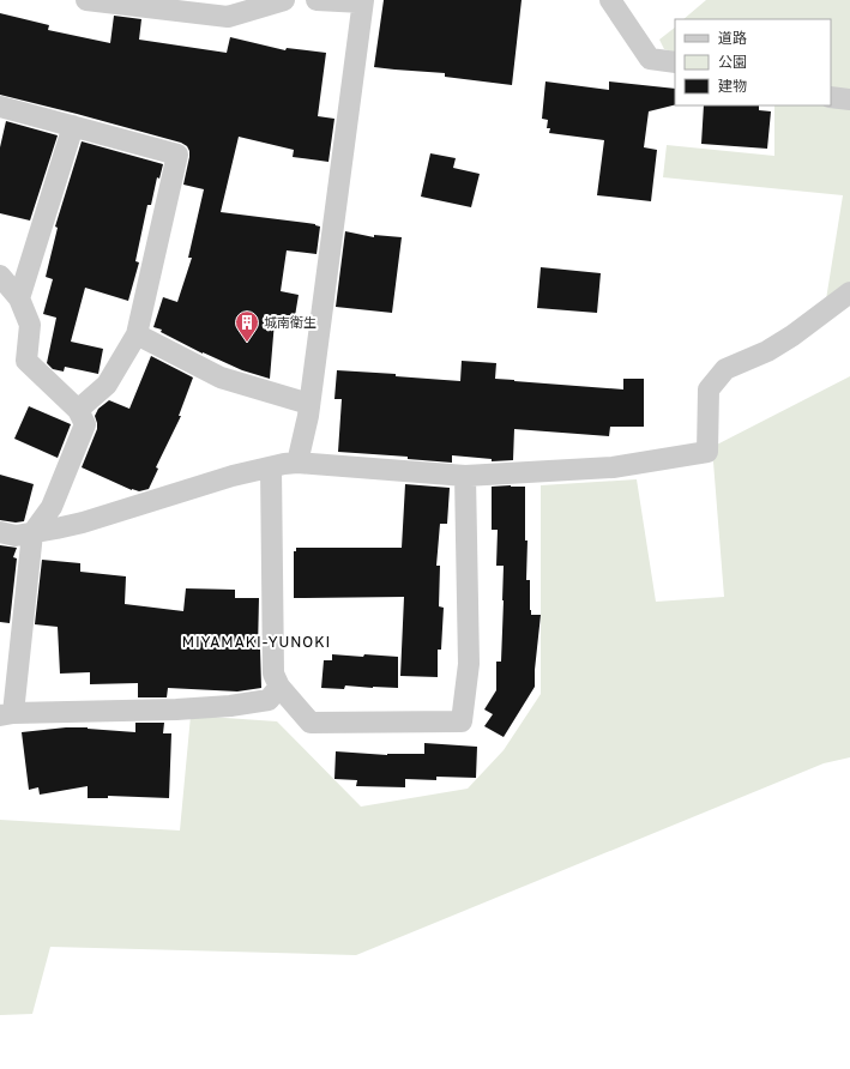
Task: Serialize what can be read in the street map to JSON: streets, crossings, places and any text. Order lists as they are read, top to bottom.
{
  "districts": ["MIYAMAKI-YUNOKI"],
  "places": {
    "building": ["城南衛生"]
  },
  "legend": ["道路", "公園", "建物"]
}
